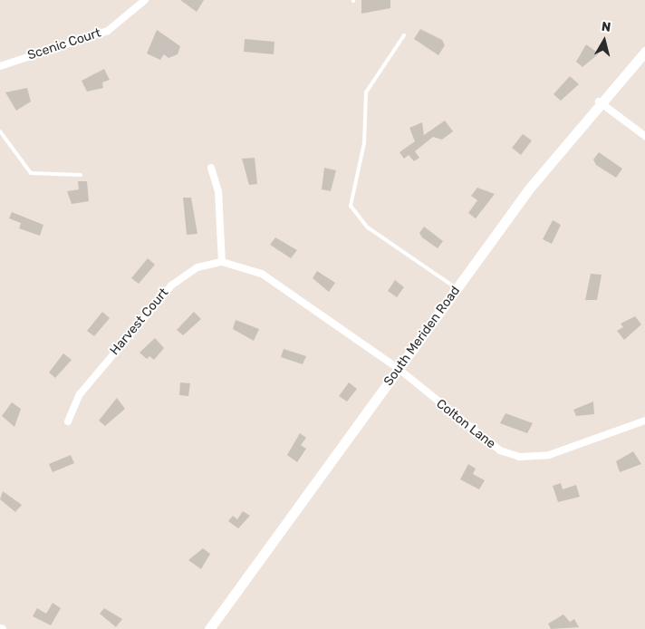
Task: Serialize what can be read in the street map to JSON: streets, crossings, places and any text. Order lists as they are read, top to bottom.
{
  "streets": {
    "main road": ["South Meriden Road"],
    "street": ["Scenic Court", "Harvest Court", "Colton Lane"]
  },
  "crossings": [
    ["Harvest Court", "South Meriden Road"],
    ["Harvest Court", "Colton Lane"],
    ["South Meriden Road", "Colton Lane"]
  ],
  "north": "top"
}
